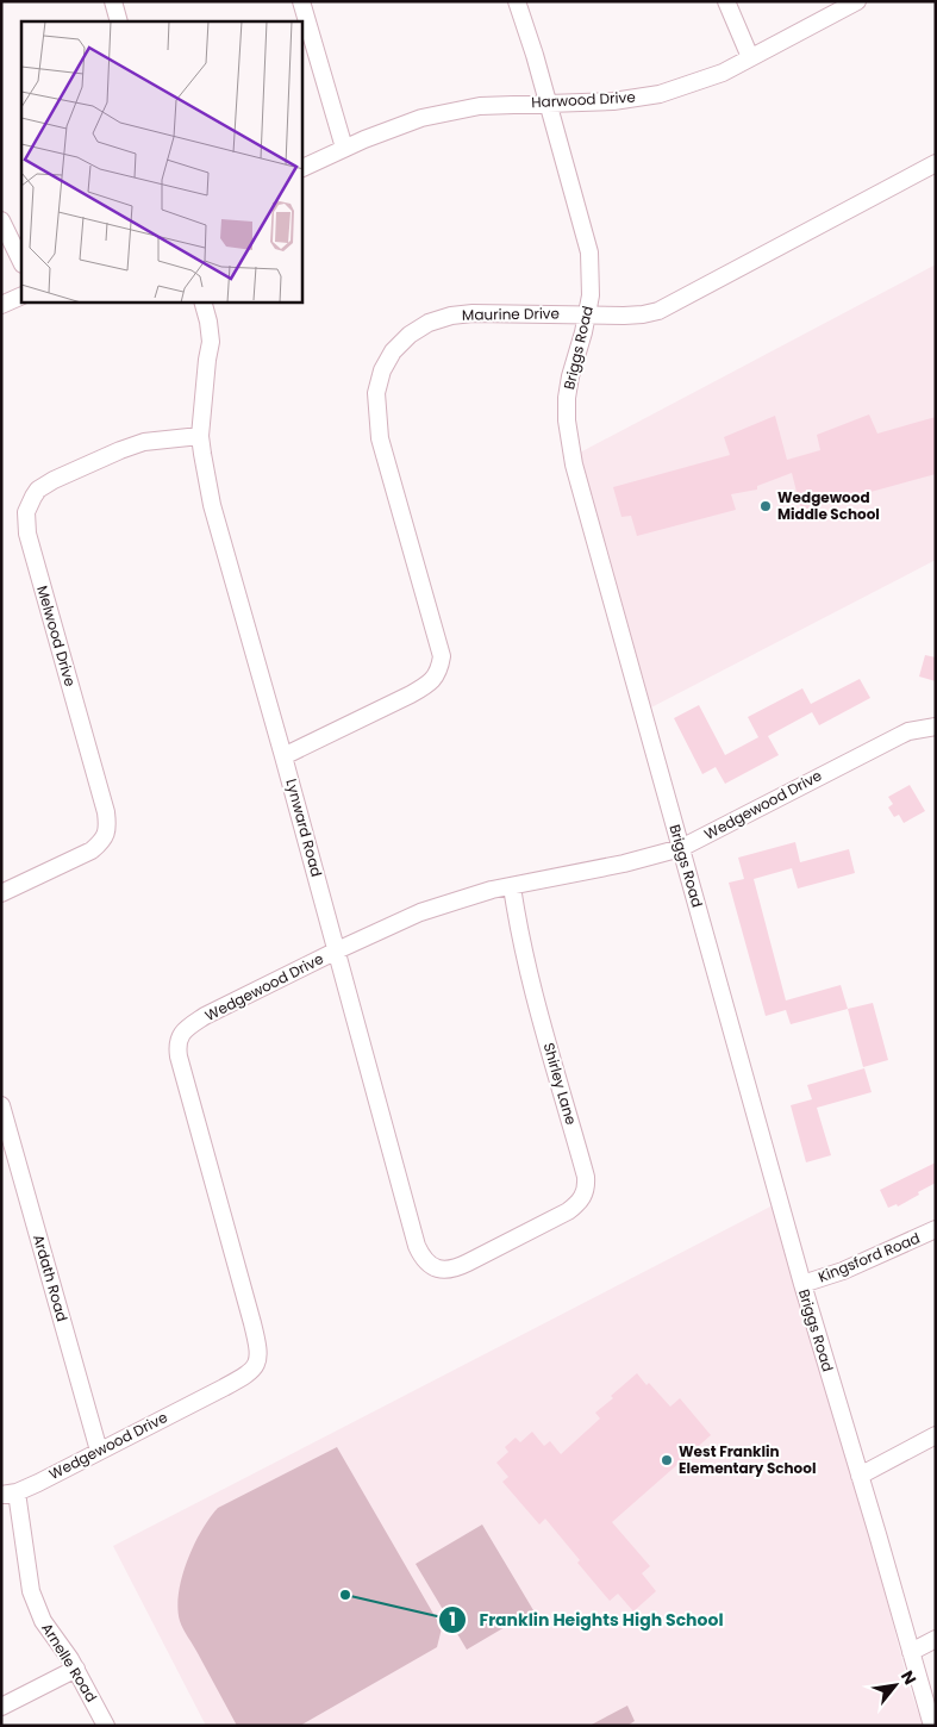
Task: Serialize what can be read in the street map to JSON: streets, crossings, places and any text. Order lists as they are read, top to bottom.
{
  "streets": {
    "street": [
      "Harwood Drive",
      "Maurine Drive",
      "Briggs Road",
      "Melwood Drive",
      "Wedgewood Drive",
      "Lynward Road",
      "Shirley Lane",
      "Kingsford Road",
      "Ardath Road",
      "Arnelle Road"
    ]
  },
  "crossings": [
    ["Harwood Drive", "Briggs Road"],
    ["Maurine Drive", "Briggs Road"],
    ["Maurine Drive", "Lynward Road"],
    ["Briggs Road", "Wedgewood Drive"],
    ["Briggs Road", "Kingsford Road"],
    ["Melwood Drive", "Lynward Road"],
    ["Wedgewood Drive", "Lynward Road"],
    ["Wedgewood Drive", "Shirley Lane"],
    ["Wedgewood Drive", "Ardath Road"],
    ["Wedgewood Drive", "Arnelle Road"],
    ["Lynward Road", "Shirley Lane"]
  ],
  "places": ["Wedgewood Middle School", "West Franklin Elementary School", "Franklin Heights High School"],
  "north": "top right"
}
